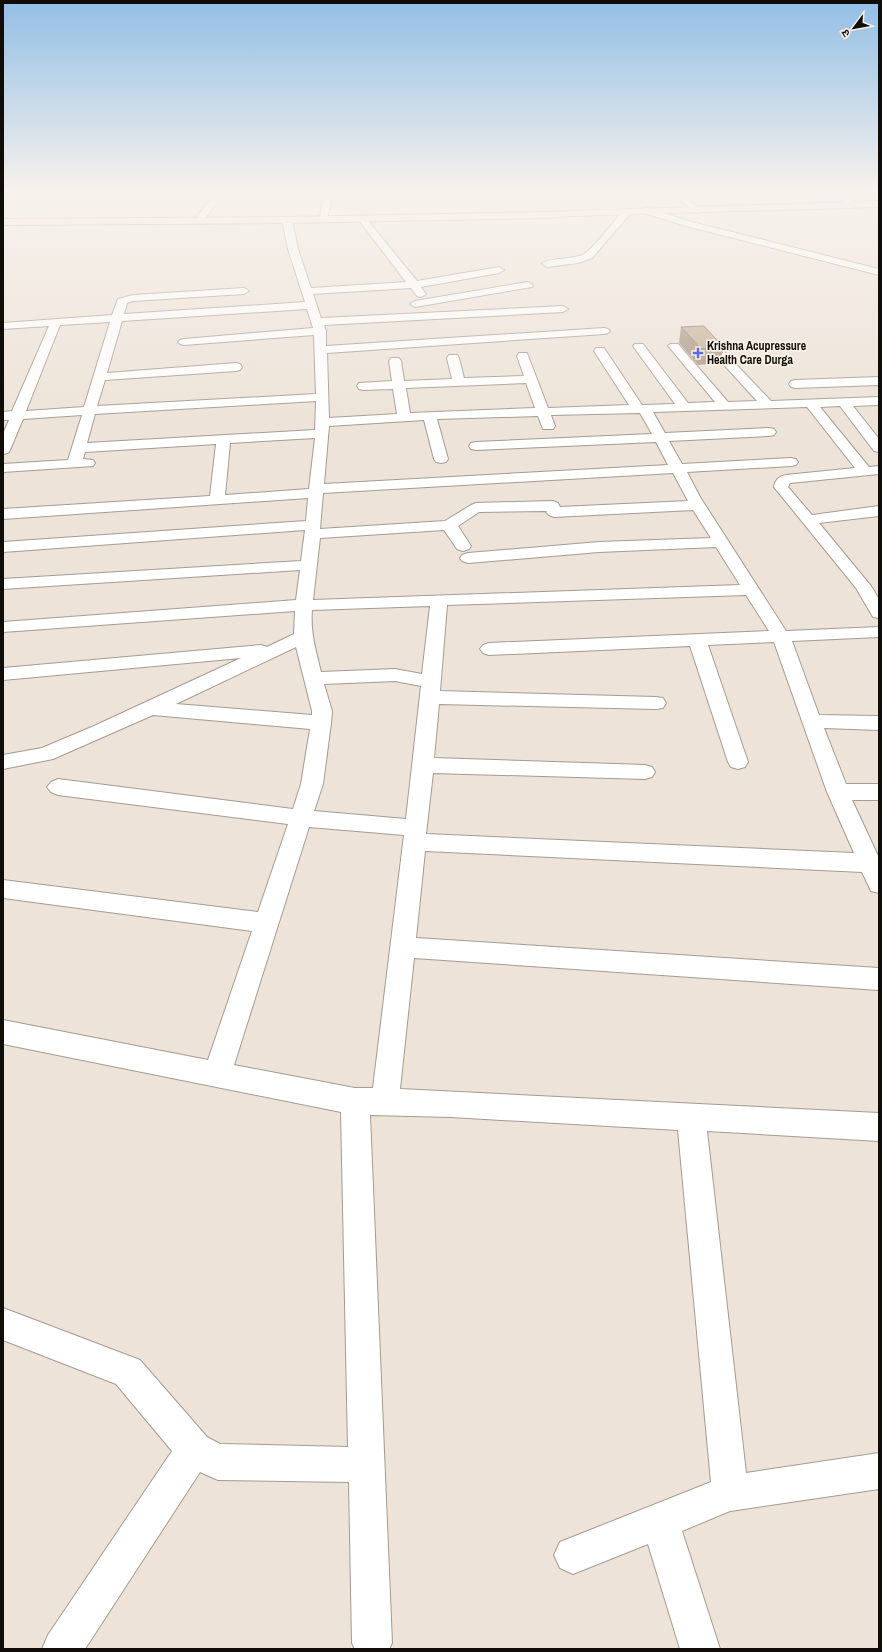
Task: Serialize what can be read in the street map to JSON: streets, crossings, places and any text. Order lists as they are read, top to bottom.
{
  "places": {
    "health": ["Krishna Acupressure Health Care Durga"]
  },
  "north": "bottom left"
}
